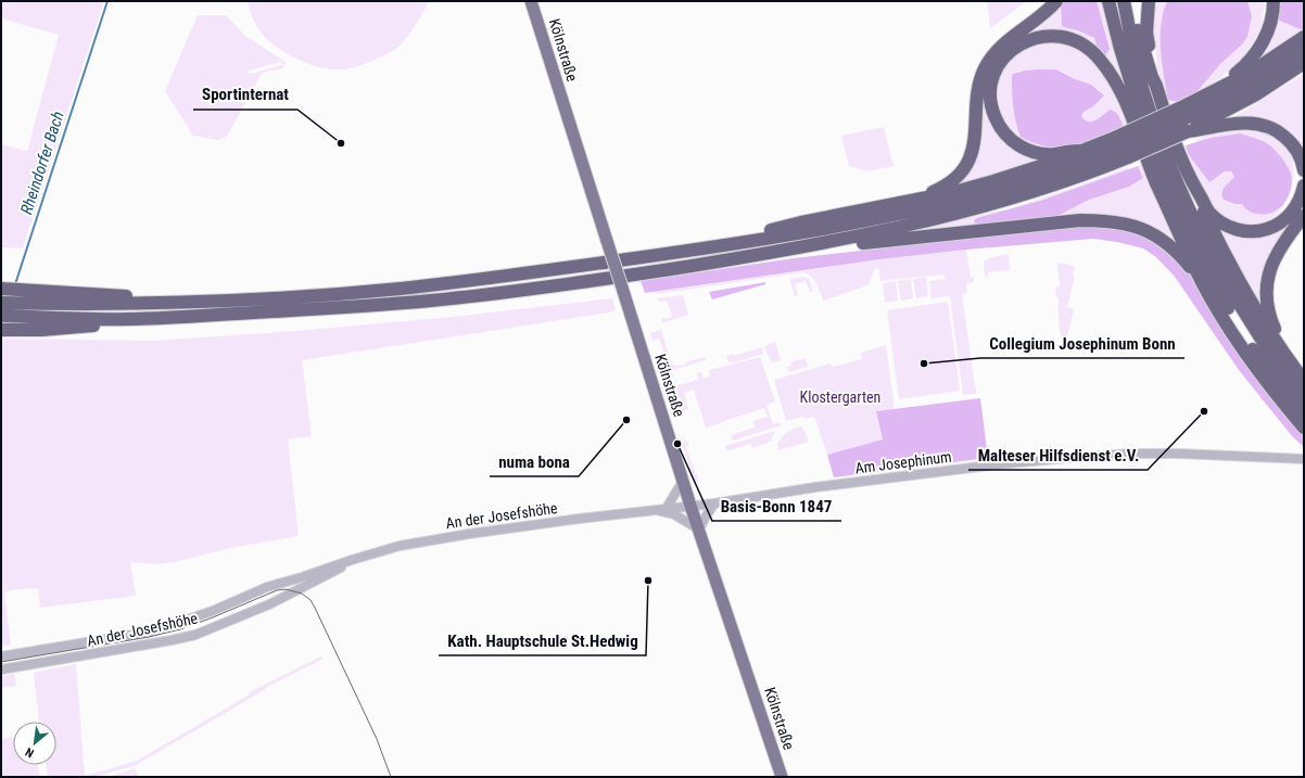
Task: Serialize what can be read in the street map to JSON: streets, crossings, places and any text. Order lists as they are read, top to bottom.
{
  "streets": {
    "main road": ["Kölnstraße"],
    "street": ["Am Josephinum", "An der Josefshöhe"]
  },
  "crossings": [
    ["Kölnstraße", "Am Josephinum"],
    ["Kölnstraße", "An der Josefshöhe"],
    ["Am Josephinum", "An der Josefshöhe"]
  ],
  "water": ["Rheindorfer Bach"],
  "parks": ["Klostergarten"],
  "places": [
    "Sportinternat",
    "Collegium Josephinum Bonn",
    "Malteser Hilfsdienst e.V.",
    "numa bona",
    "Basis-Bonn 1847",
    "Kath. Hauptschule St.Hedwig"
  ],
  "north": "bottom left"
}
